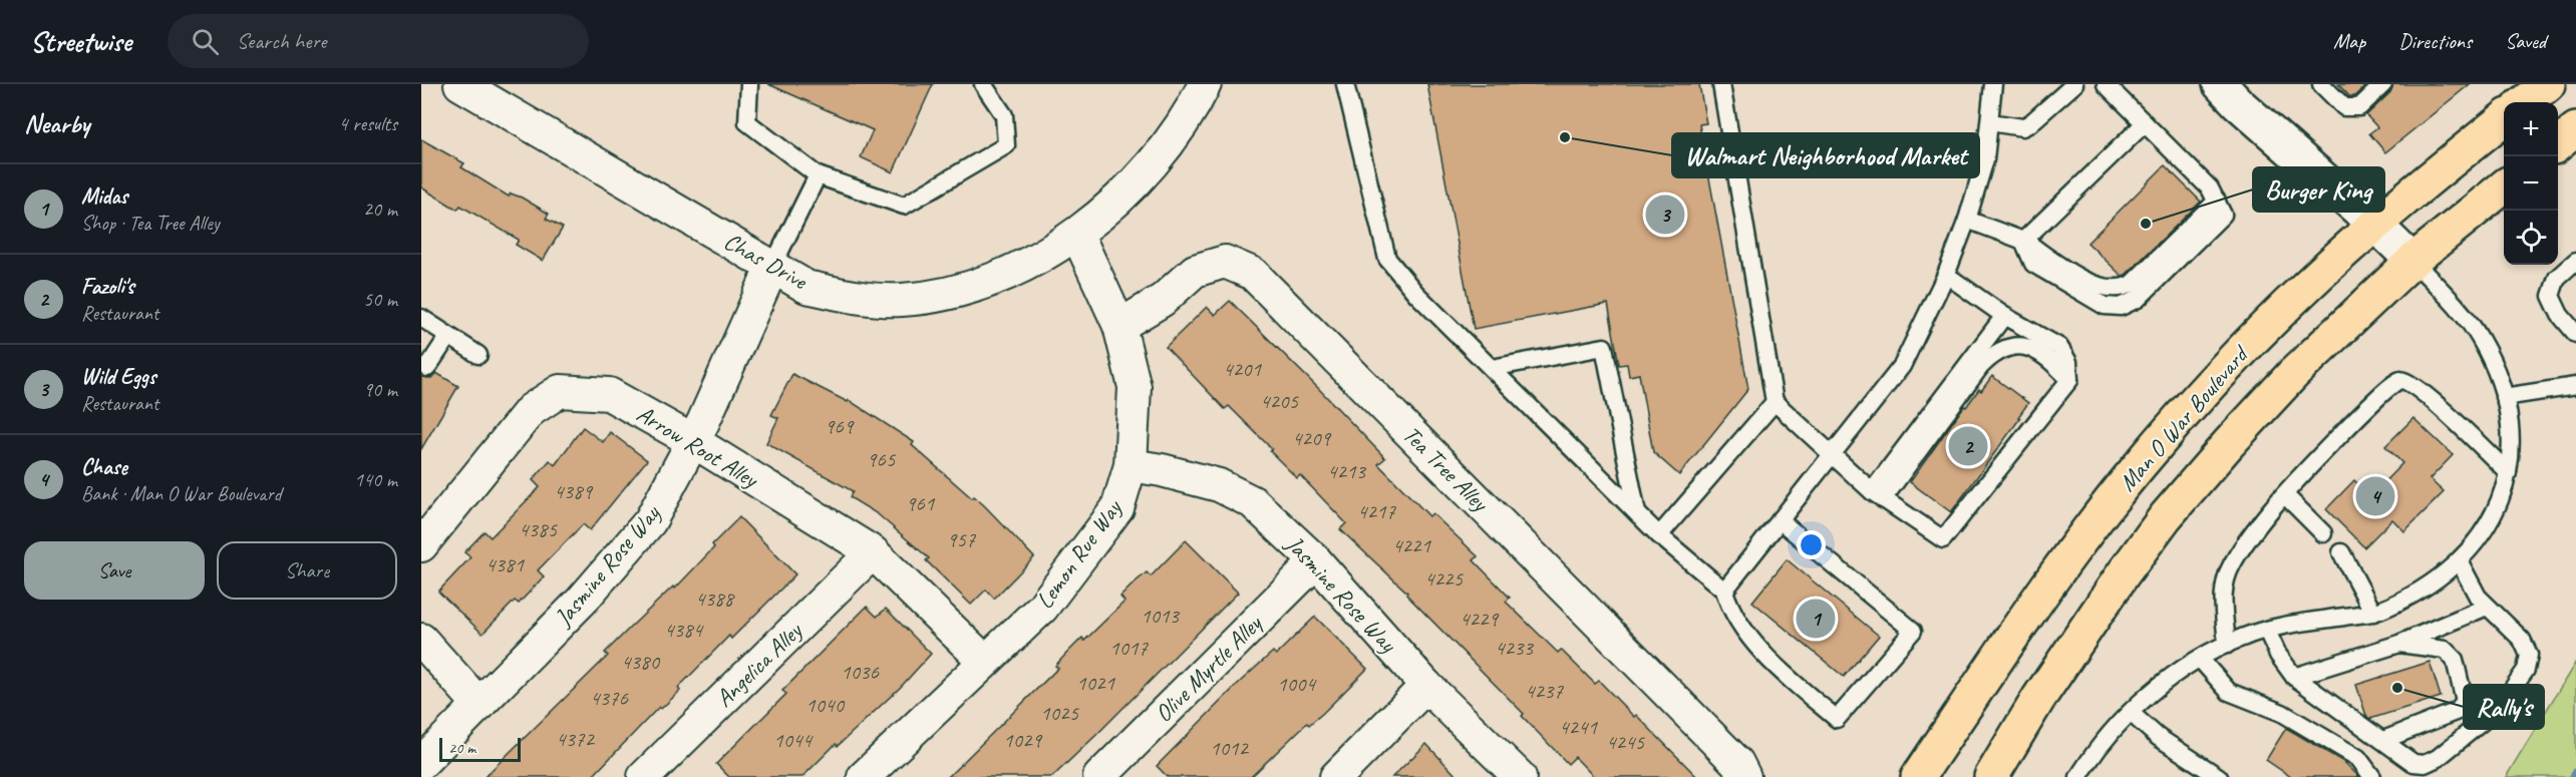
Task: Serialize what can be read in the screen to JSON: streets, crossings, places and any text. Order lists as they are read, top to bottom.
{
  "streets": {
    "main road": ["Man O War Boulevard"],
    "street": [
      "Chas Drive",
      "Arrow Root Alley",
      "Tea Tree Alley",
      "Lemon Rue Way",
      "Jasmine Rose Way",
      "Angelica Alley",
      "Olive Myrtle Alley"
    ]
  },
  "crossings": [
    ["Chas Drive", "Lemon Rue Way"],
    ["Chas Drive", "Jasmine Rose Way"],
    ["Arrow Root Alley", "Lemon Rue Way"],
    ["Arrow Root Alley", "Jasmine Rose Way"],
    ["Arrow Root Alley", "Angelica Alley"],
    ["Tea Tree Alley", "Lemon Rue Way"],
    ["Lemon Rue Way", "Jasmine Rose Way"],
    ["Jasmine Rose Way", "Olive Myrtle Alley"]
  ],
  "places": ["Walmart Neighborhood Market", "Burger King", "Rally's"],
  "house_numbers": [
    "4201",
    "4205",
    "969",
    "4209",
    "965",
    "4213",
    "4389",
    "961",
    "4217",
    "4385",
    "957",
    "4221",
    "4381",
    "4225",
    "4388",
    "1013",
    "4229",
    "4384",
    "1017",
    "4233",
    "4380",
    "1036",
    "1021",
    "1004",
    "4237",
    "4376",
    "1040",
    "1025",
    "4241",
    "4372",
    "1044",
    "1029",
    "4245",
    "1012"
  ],
  "scale_bar": "20 m",
  "page": {
    "header": "Streetwise",
    "search": "Search here",
    "nav": ["Map", "Directions", "Saved"],
    "heading": ["Nearby", "4 results"],
    "map_buttons": ["+", "−"],
    "list": [
      {
        "mark": "1",
        "name": "Midas",
        "note": "Shop · Tea Tree Alley",
        "value": "20 m"
      },
      {
        "mark": "2",
        "name": "Fazoli's",
        "note": "Restaurant",
        "value": "50 m"
      },
      {
        "mark": "3",
        "name": "Wild Eggs",
        "note": "Restaurant",
        "value": "90 m"
      },
      {
        "mark": "4",
        "name": "Chase",
        "note": "Bank · Man O War Boulevard",
        "value": "140 m"
      }
    ],
    "pins": [
      "3",
      "2",
      "4",
      "1"
    ],
    "buttons": ["Save", "Share"],
    "scale": "20 m"
  }
}
